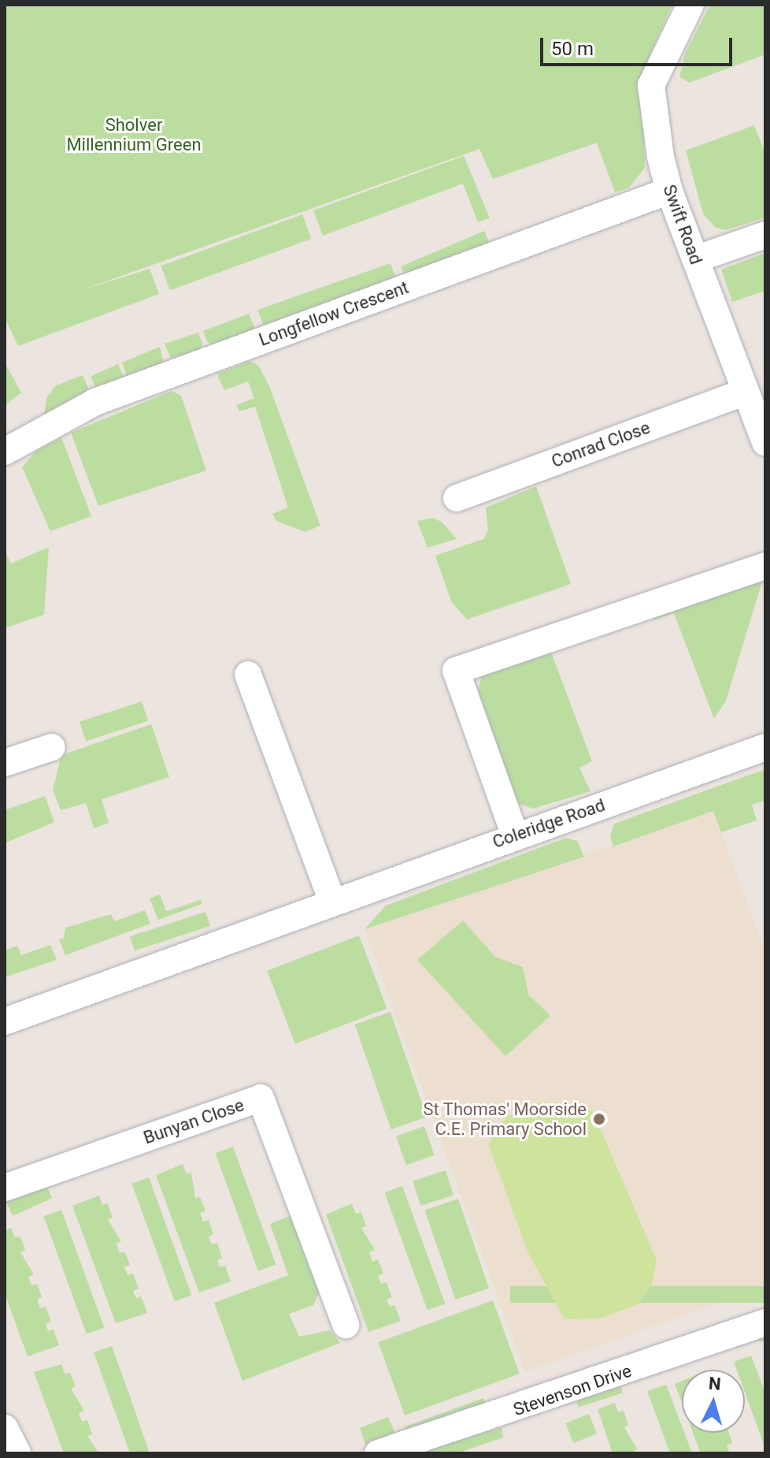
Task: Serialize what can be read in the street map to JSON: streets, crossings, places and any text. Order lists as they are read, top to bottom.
{
  "streets": {
    "street": [
      "Swift Road",
      "Longfellow Crescent",
      "Conrad Close",
      "Coleridge Road",
      "Bunyan Close",
      "Stevenson Drive"
    ]
  },
  "crossings": [
    ["Swift Road", "Longfellow Crescent"],
    ["Swift Road", "Conrad Close"]
  ],
  "parks": ["Sholver Millennium Green"],
  "places": ["St Thomas' Moorside C.E. Primary School"],
  "scale_bar": "50 m",
  "north": "top"
}
